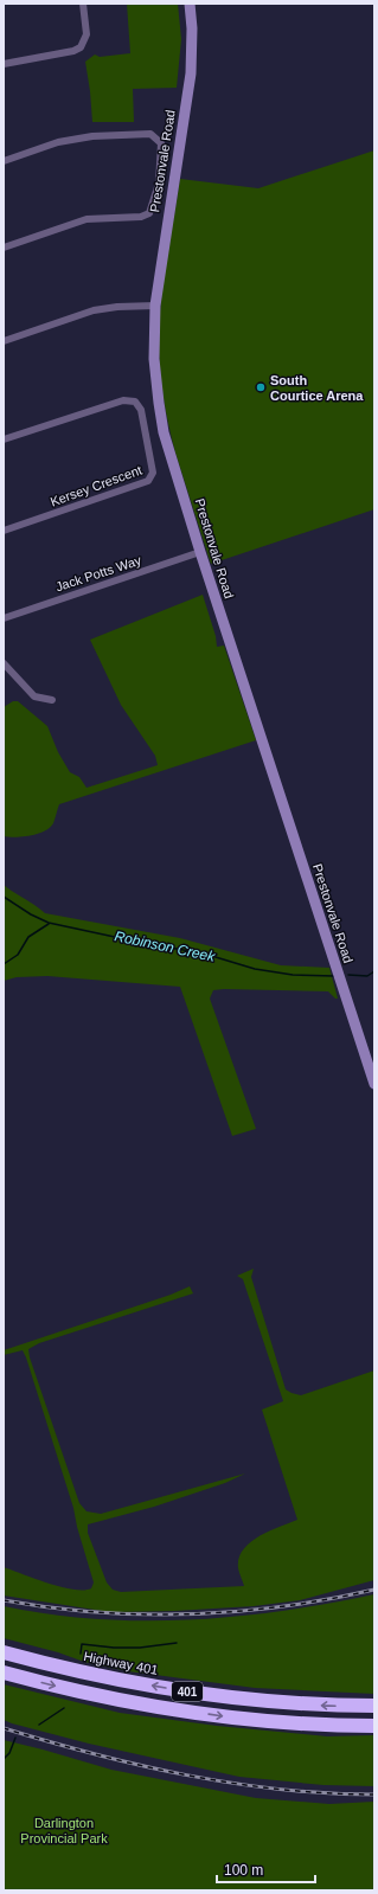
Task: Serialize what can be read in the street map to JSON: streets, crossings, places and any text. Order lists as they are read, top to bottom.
{
  "streets": {
    "highway": ["Highway 401", "401"],
    "street": ["Prestonvale Road", "Kersey Crescent", "Jack Potts Way"]
  },
  "crossings": [
    ["Prestonvale Road", "Jack Potts Way"]
  ],
  "water": ["Robinson Creek"],
  "parks": ["Darlington Provincial Park"],
  "places": ["South Courtice Arena"],
  "scale_bar": "100 m"
}
